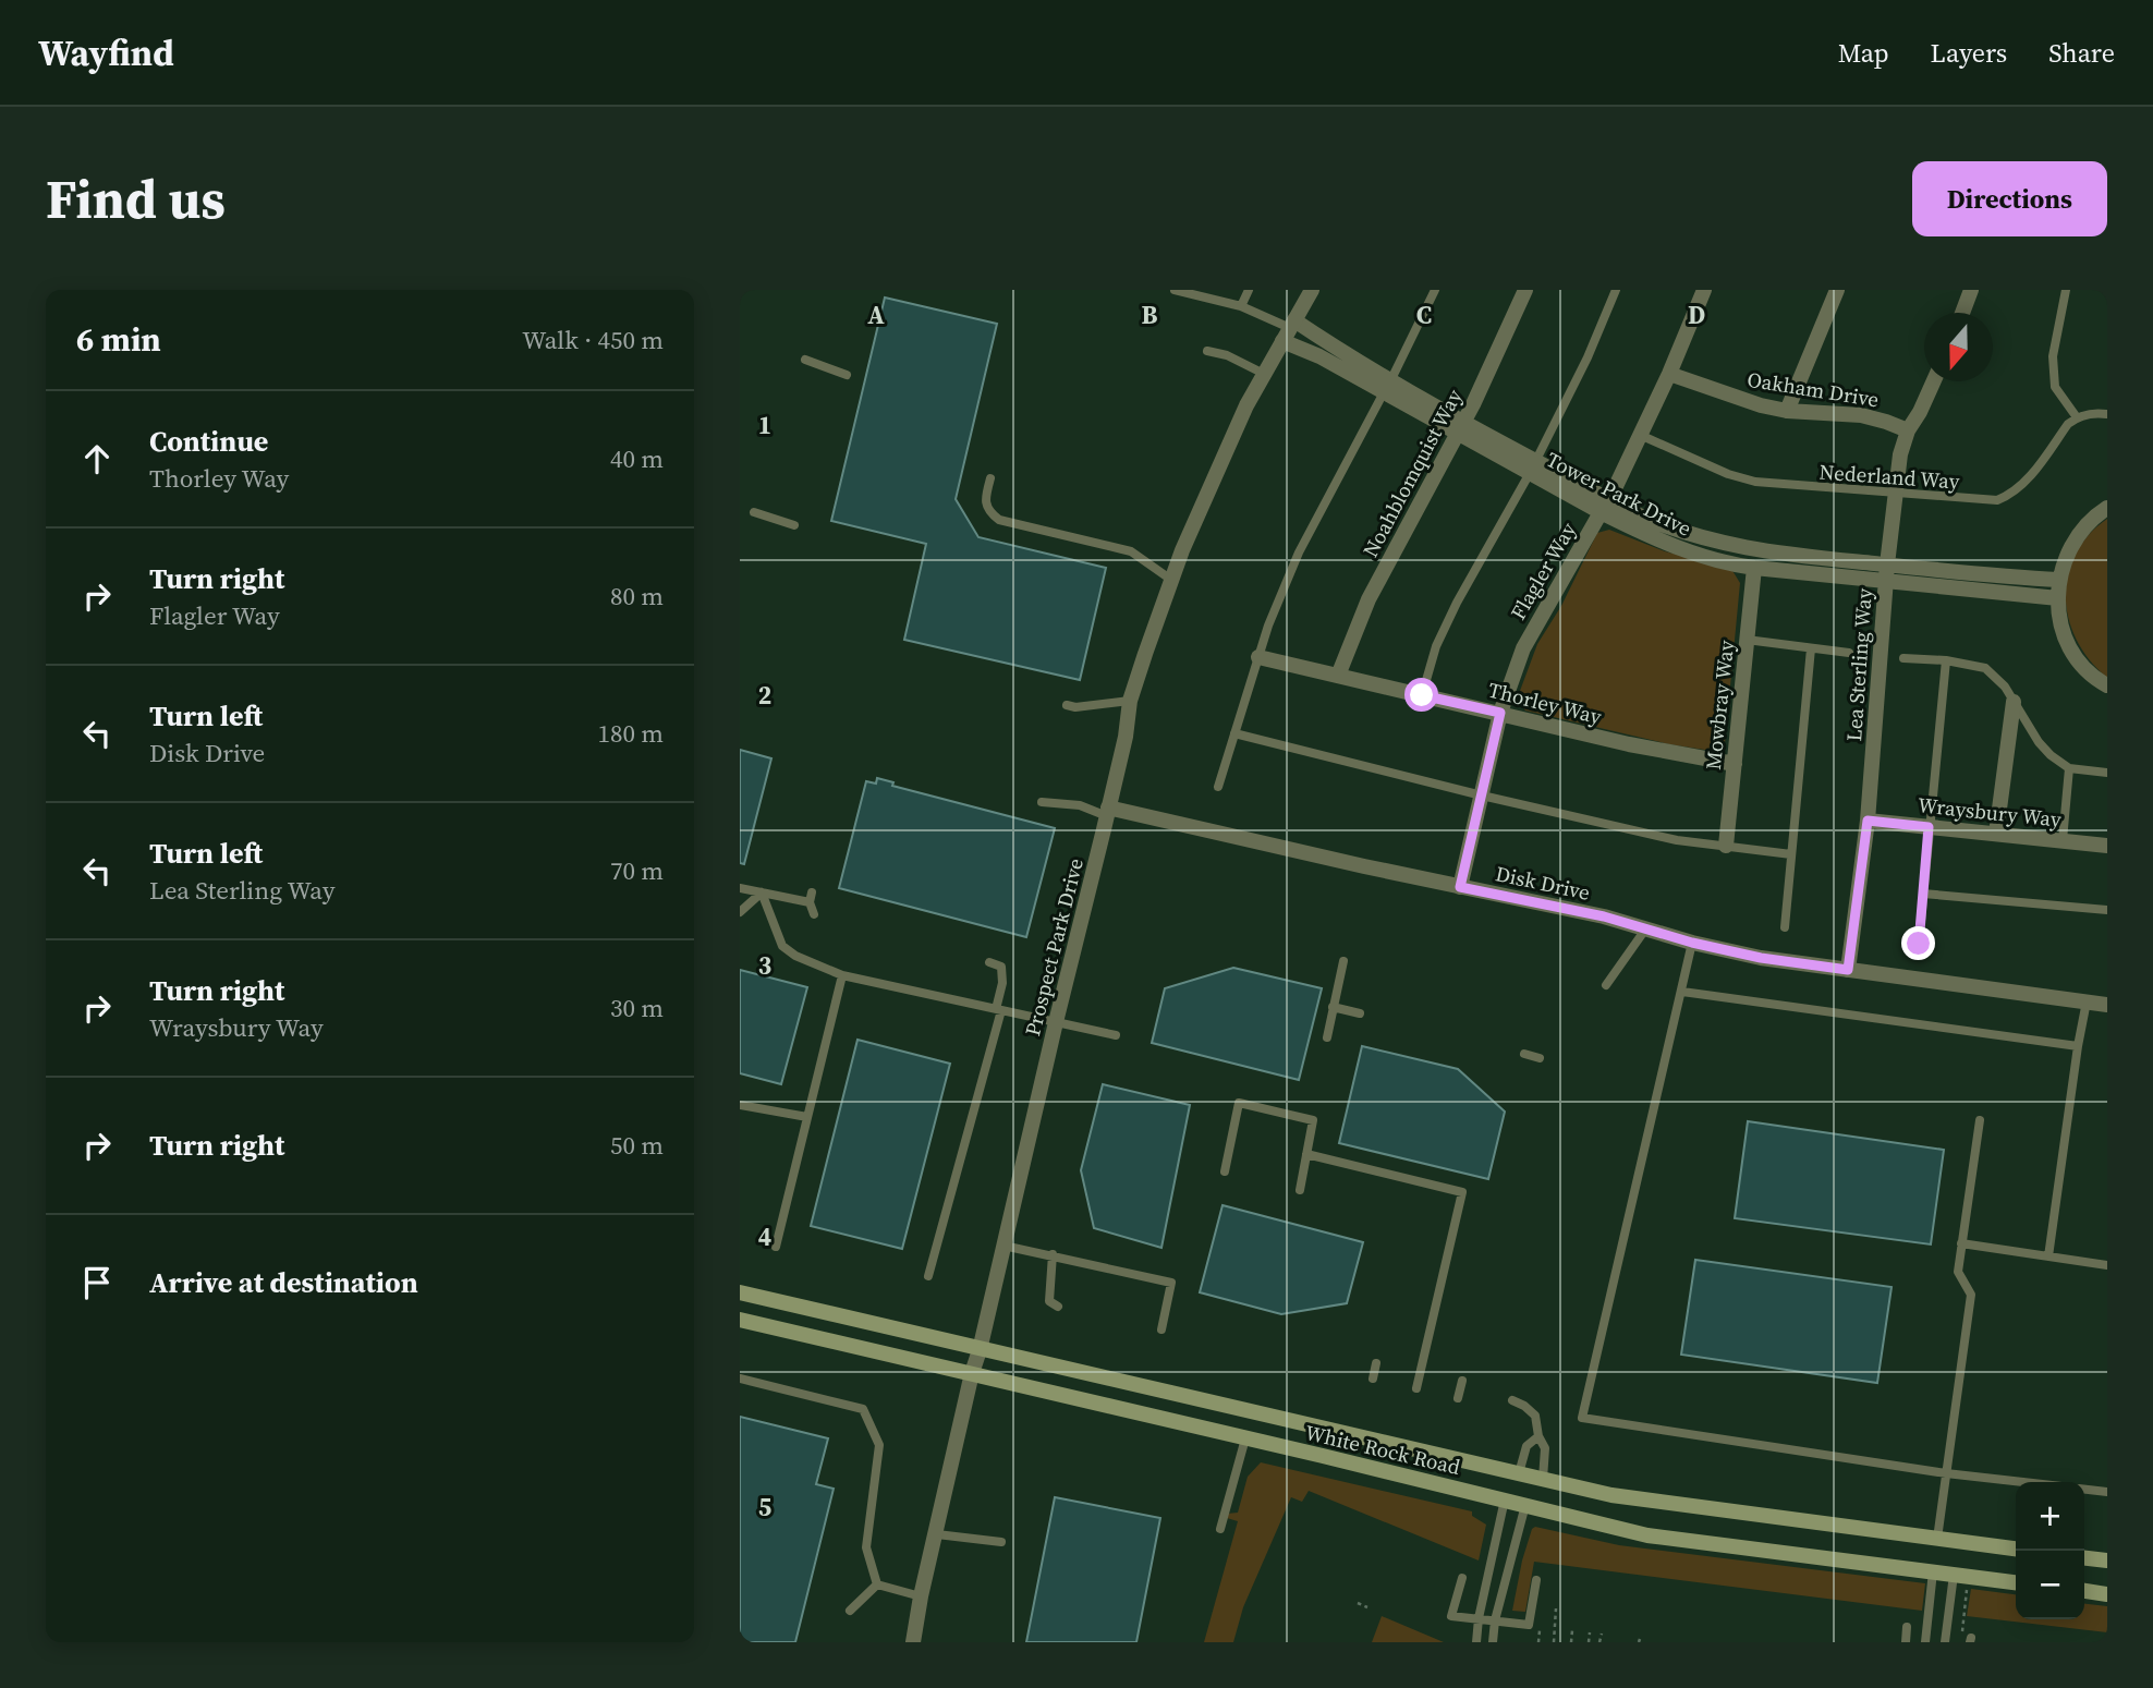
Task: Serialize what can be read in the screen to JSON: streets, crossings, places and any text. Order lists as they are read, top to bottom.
{
  "streets": {
    "main road": ["White Rock Road"],
    "street": [
      "Oakham Drive",
      "Noahblomquist Way",
      "Tower Park Drive",
      "Flagler Way",
      "Lea Sterling Way",
      "Thorley Way",
      "Mowbray Way",
      "Wraysbury Way",
      "Disk Drive",
      "Prospect Park Drive"
    ],
    "lane": ["Nederland Way"]
  },
  "crossings": [
    ["Oakham Drive", "Flagler Way"],
    ["Oakham Drive", "Lea Sterling Way"],
    ["Noahblomquist Way", "Tower Park Drive"],
    ["Noahblomquist Way", "Thorley Way"],
    ["Nederland Way", "Flagler Way"],
    ["Nederland Way", "Lea Sterling Way"],
    ["Tower Park Drive", "Flagler Way"],
    ["Tower Park Drive", "Lea Sterling Way"],
    ["Tower Park Drive", "Mowbray Way"],
    ["Tower Park Drive", "Prospect Park Drive"],
    ["Flagler Way", "Thorley Way"],
    ["Flagler Way", "Disk Drive"],
    ["Lea Sterling Way", "Wraysbury Way"],
    ["Lea Sterling Way", "Disk Drive"],
    ["Thorley Way", "Mowbray Way"],
    ["Disk Drive", "Prospect Park Drive"],
    ["Prospect Park Drive", "White Rock Road"]
  ],
  "north": "bottom",
  "page": {
    "header": "Wayfind",
    "nav": ["Map", "Layers", "Share"],
    "buttons": "Directions",
    "title": "Find us",
    "heading": ["6 min", "Walk · 450 m"],
    "list": [
      ["Continue", "Thorley Way", "40 m"],
      ["Turn right", "Flagler Way", "80 m"],
      ["Turn left", "Disk Drive", "180 m"],
      ["Turn left", "Lea Sterling Way", "70 m"],
      ["Turn right", "Wraysbury Way", "30 m"],
      ["Turn right", "50 m"],
      "Arrive at destination"
    ],
    "map_buttons": ["+", "−"]
  },
  "grid": {
    "columns": [
      "A",
      "B",
      "C",
      "D"
    ],
    "rows": [
      "1",
      "2",
      "3",
      "4",
      "5"
    ]
  }
}
